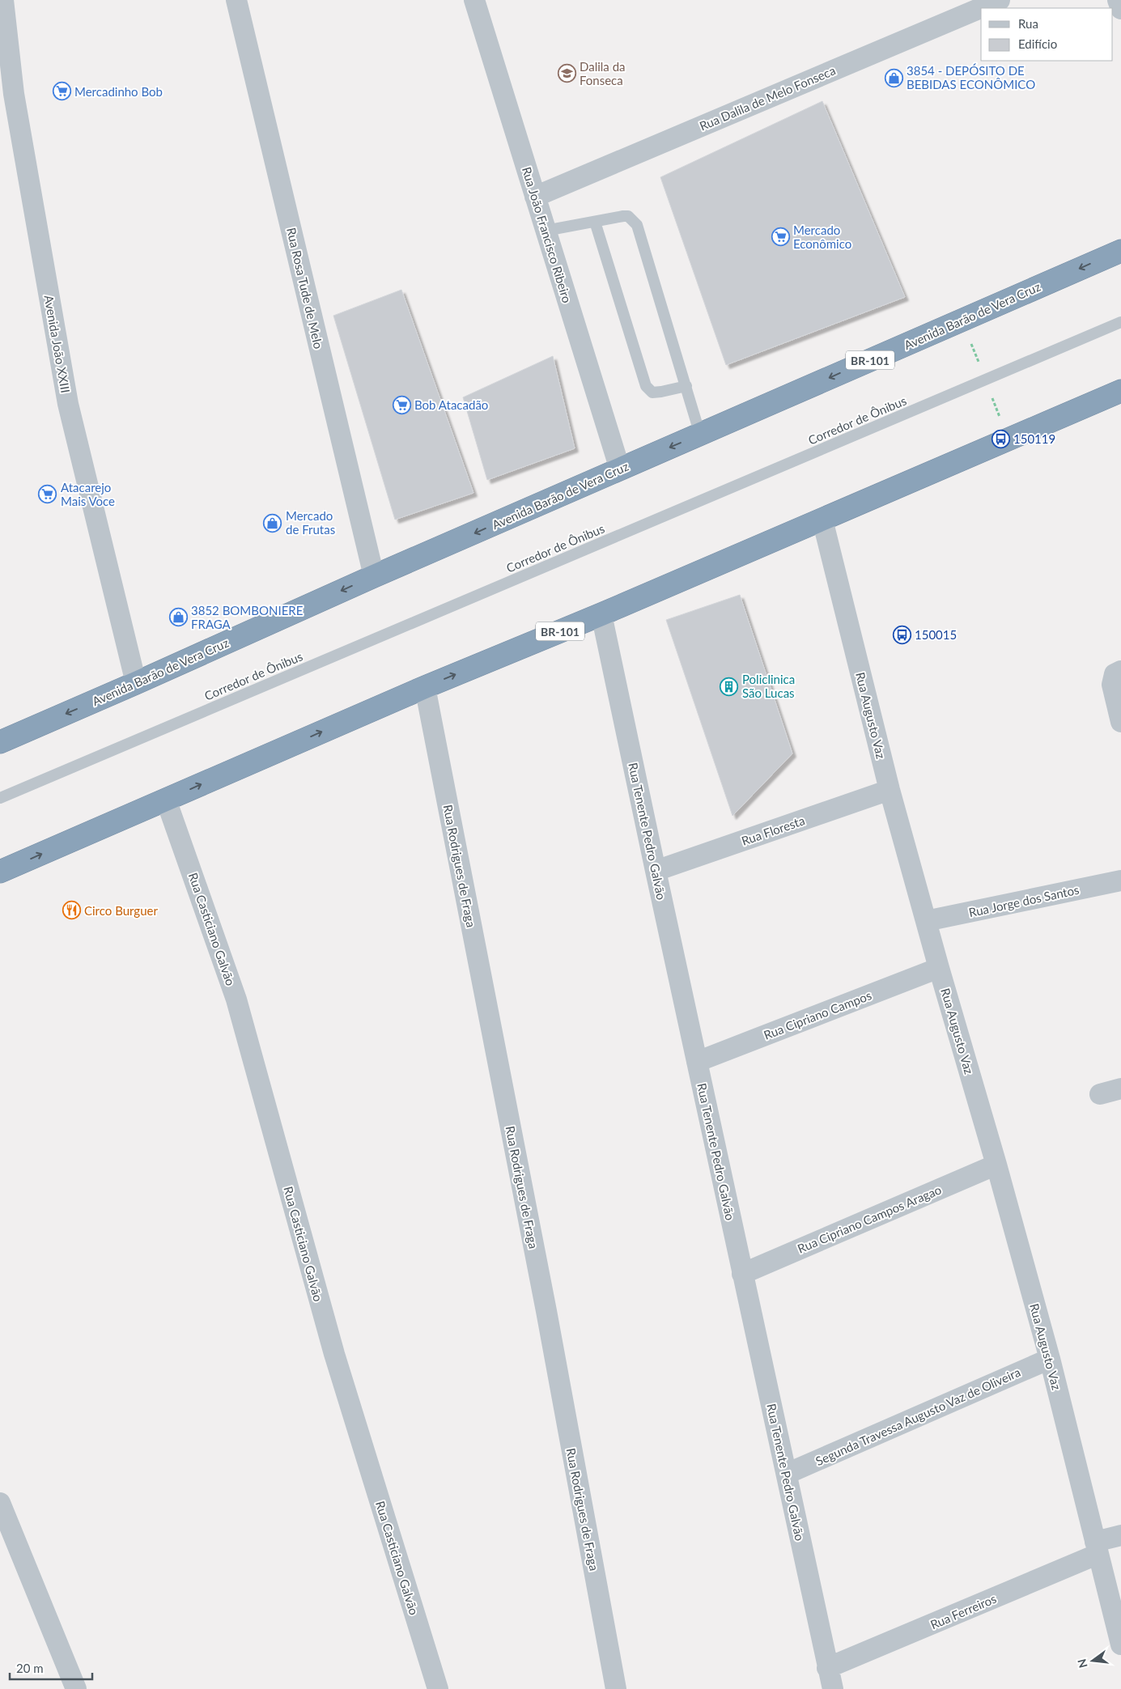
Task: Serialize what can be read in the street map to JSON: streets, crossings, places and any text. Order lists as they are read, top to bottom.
{
  "streets": {
    "highway": ["Avenida Barão de Vera Cruz", "BR-101"],
    "street": [
      "Rua Dalila de Melo Fonseca",
      "Rua João Francisco Ribeiro",
      "Rua Rosa Tude de Melo",
      "Avenida João XXIII",
      "Rua Augusto Vaz",
      "Rua Floresta",
      "Rua Tenente Pedro Galvão",
      "Rua Rodrigues de Fraga",
      "Rua Jorge dos Santos",
      "Rua Casticiano Galvão",
      "Rua Cipriano Campos",
      "Rua Cipriano Campos Aragao",
      "Segunda Travessa Augusto Vaz de Oliveira",
      "Rua Ferreiros"
    ],
    "lane": ["Corredor de Ônibus"]
  },
  "crossings": [
    ["Rua Dalila de Melo Fonseca", "Rua João Francisco Ribeiro"],
    ["Rua João Francisco Ribeiro", "Avenida Barão de Vera Cruz"],
    ["Rua Rosa Tude de Melo", "Avenida Barão de Vera Cruz"],
    ["Avenida Barão de Vera Cruz", "Avenida João XXIII"],
    ["BR-101", "Rua Augusto Vaz"],
    ["BR-101", "Rua Tenente Pedro Galvão"],
    ["BR-101", "Rua Rodrigues de Fraga"],
    ["BR-101", "Rua Casticiano Galvão"],
    ["Rua Augusto Vaz", "Rua Floresta"],
    ["Rua Augusto Vaz", "Rua Jorge dos Santos"],
    ["Rua Augusto Vaz", "Rua Cipriano Campos"],
    ["Rua Augusto Vaz", "Rua Cipriano Campos Aragao"],
    ["Rua Augusto Vaz", "Segunda Travessa Augusto Vaz de Oliveira"],
    ["Rua Augusto Vaz", "Rua Ferreiros"],
    ["Rua Floresta", "Rua Tenente Pedro Galvão"],
    ["Rua Tenente Pedro Galvão", "Rua Cipriano Campos"],
    ["Rua Tenente Pedro Galvão", "Rua Cipriano Campos Aragao"],
    ["Rua Tenente Pedro Galvão", "Segunda Travessa Augusto Vaz de Oliveira"],
    ["Rua Tenente Pedro Galvão", "Rua Ferreiros"]
  ],
  "places": {
    "school or university": ["Dalila da Fonseca"],
    "shop": ["3854 - DEPÓSITO DE BEBIDAS ECONÔMICO", "Mercado de Frutas", "3852 BOMBONIERE FRAGA"],
    "supermarket": [
      "Mercadinho Bob",
      "Mercado Econômico",
      "Bob Atacadão",
      "Atacarejo Mais Voce"
    ],
    "bus stop": ["150119", "150015"],
    "building": ["Policlinica São Lucas"],
    "restaurant": ["Circo Burguer"]
  },
  "legend": ["Rua", "Edifício"],
  "scale_bar": "20 m",
  "north": "left"
}
